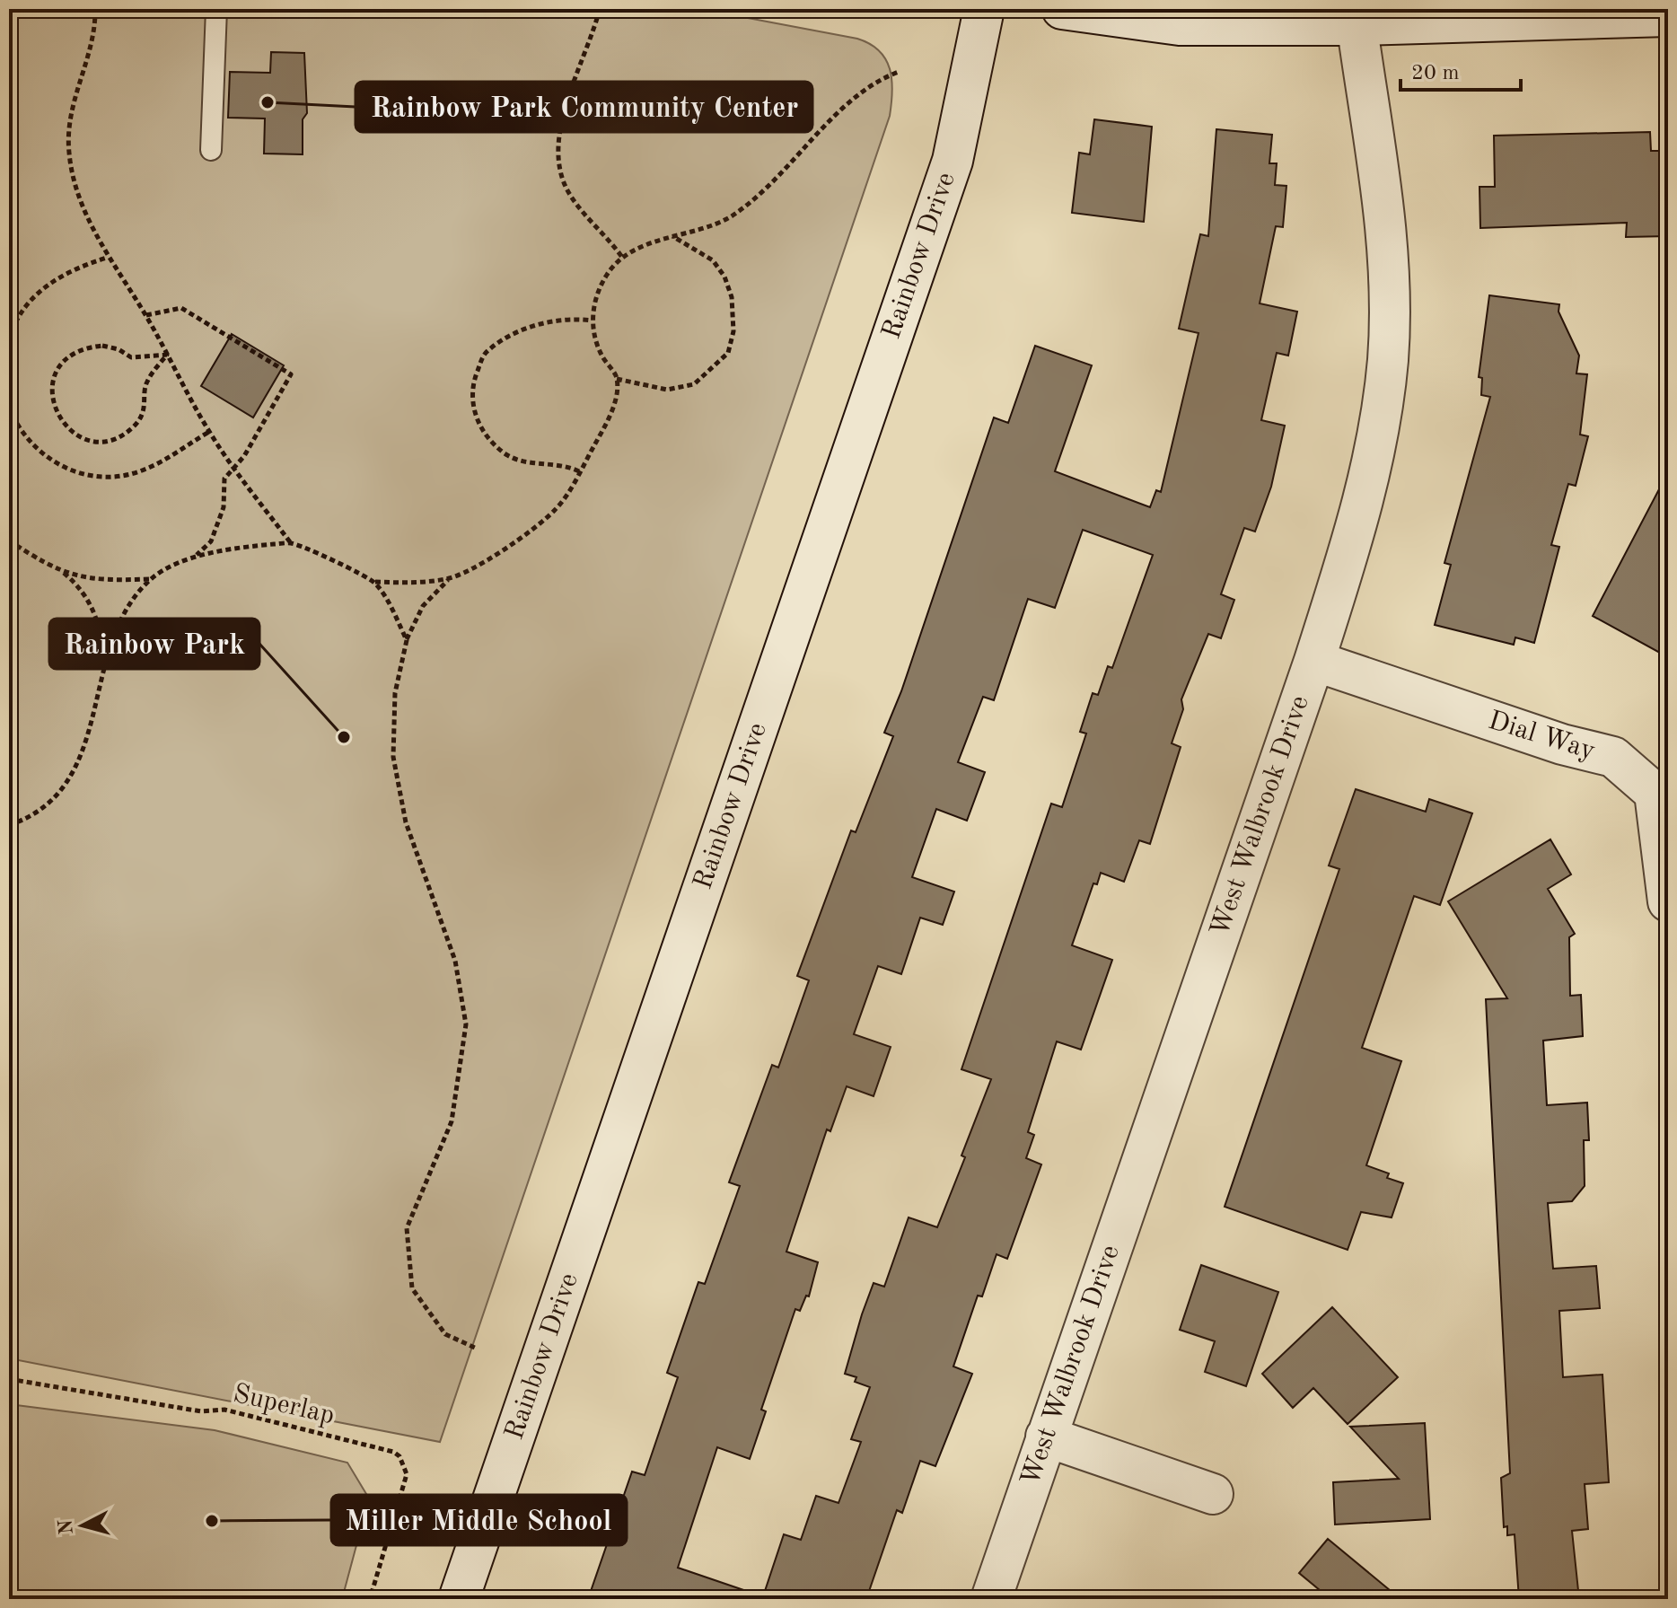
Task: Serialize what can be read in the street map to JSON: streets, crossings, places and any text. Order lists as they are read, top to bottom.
{
  "streets": {
    "street": ["Rainbow Drive", "Dial Way", "West Walbrook Drive"],
    "path": ["Superlap"]
  },
  "crossings": [
    ["Dial Way", "West Walbrook Drive"]
  ],
  "places": ["Rainbow Park Community Center", "Rainbow Park", "Miller Middle School"],
  "scale_bar": "20 m",
  "north": "left"
}
